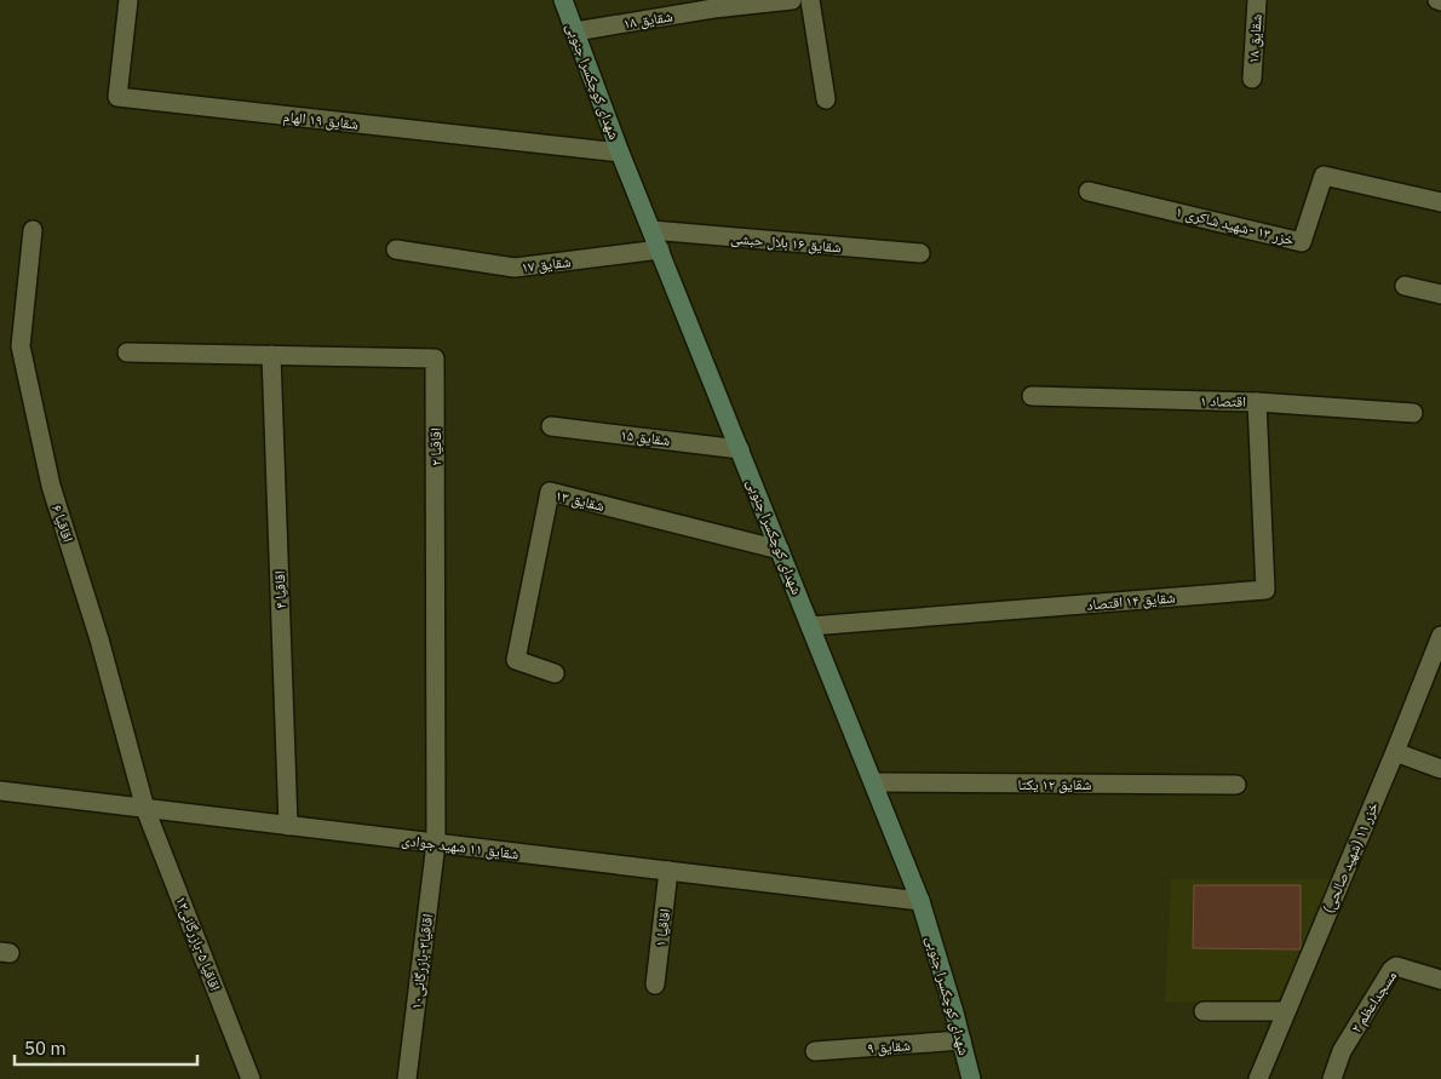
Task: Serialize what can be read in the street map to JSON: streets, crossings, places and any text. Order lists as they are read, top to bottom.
{
  "streets": {
    "main road": ["شهدای کوچکسرا جنوبی"],
    "street": [
      "شقایق ۱۸",
      "شقایق ۱۹ الهام",
      "خزر ۱۳ -شهید شاکری ۱",
      "شقایق ۱۶ بلال حبشی",
      "شقایق ۱۷",
      "اقتصاد ۱",
      "شقایق ۱۵",
      "اقاقیا ۲",
      "شقایق ۱۳",
      "اقاقیا ۶",
      "اقاقیا ۴",
      "شقایق ۱۴ اقتصاد",
      "شقایق ۱۲ یکتا",
      "شقایق ۱۱ شهید جوادی",
      "خزر ۱۱ (شهید صالحی)",
      "اقاقیا ۱",
      "اقاقیا ۵-بازرگانی۱۲",
      "اقاقیا۳-بازرگانی۱۰",
      "مسجداعظم ۲",
      "شقایق ۹"
    ]
  },
  "crossings": [
    ["شقایق ۱۸", "شهدای کوچکسرا جنوبی"],
    ["شهدای کوچکسرا جنوبی", "شقایق ۱۹ الهام"],
    ["شهدای کوچکسرا جنوبی", "شقایق ۱۶ بلال حبشی"],
    ["شهدای کوچکسرا جنوبی", "شقایق ۱۷"],
    ["شهدای کوچکسرا جنوبی", "شقایق ۱۵"],
    ["شهدای کوچکسرا جنوبی", "شقایق ۱۳"],
    ["شهدای کوچکسرا جنوبی", "شقایق ۱۴ اقتصاد"],
    ["شهدای کوچکسرا جنوبی", "شقایق ۱۲ یکتا"],
    ["شهدای کوچکسرا جنوبی", "شقایق ۱۱ شهید جوادی"],
    ["شهدای کوچکسرا جنوبی", "شقایق ۹"],
    ["اقتصاد ۱", "شقایق ۱۴ اقتصاد"],
    ["اقاقیا ۲", "اقاقیا ۴"],
    ["اقاقیا ۲", "شقایق ۱۱ شهید جوادی"],
    ["اقاقیا ۲", "اقاقیا۳-بازرگانی۱۰"],
    ["اقاقیا ۶", "شقایق ۱۱ شهید جوادی"],
    ["اقاقیا ۶", "اقاقیا ۵-بازرگانی۱۲"],
    ["اقاقیا ۴", "شقایق ۱۱ شهید جوادی"],
    ["شقایق ۱۱ شهید جوادی", "اقاقیا ۱"],
    ["شقایق ۱۱ شهید جوادی", "اقاقیا ۵-بازرگانی۱۲"],
    ["شقایق ۱۱ شهید جوادی", "اقاقیا۳-بازرگانی۱۰"]
  ],
  "scale_bar": "50 m"
}
